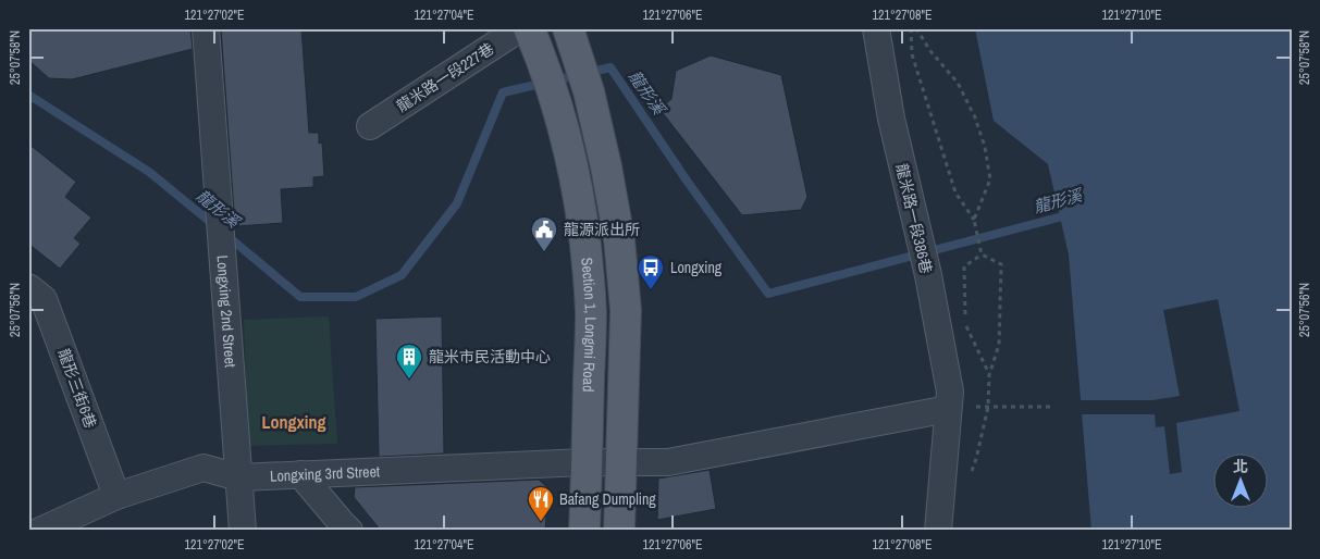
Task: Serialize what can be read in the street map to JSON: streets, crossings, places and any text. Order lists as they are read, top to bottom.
{
  "streets": {
    "main road": ["Section 1, Longmi Road"],
    "street": [
      "龍米路一段227巷",
      "龍米路一段386巷",
      "Longxing 2nd Street",
      "龍形三街6巷",
      "Longxing 3rd Street"
    ]
  },
  "crossings": [
    ["龍米路一段227巷", "Section 1, Longmi Road"],
    ["Longxing 2nd Street", "Longxing 3rd Street"],
    ["Section 1, Longmi Road", "Longxing 3rd Street"],
    ["龍形三街6巷", "Longxing 3rd Street"]
  ],
  "districts": ["Longxing"],
  "water": ["龍形溪"],
  "places": {
    "public building": ["龍源派出所"],
    "bus stop": ["Longxing"],
    "building": ["龍米市民活動中心"],
    "restaurant": ["Bafang Dumpling"]
  },
  "north": "top",
  "coordinates": [
    "121°27'02\"E",
    "121°27'04\"E",
    "121°27'06\"E",
    "121°27'08\"E",
    "121°27'10\"E",
    "25°07'58\"N",
    "25°07'56\"N"
  ]
}
